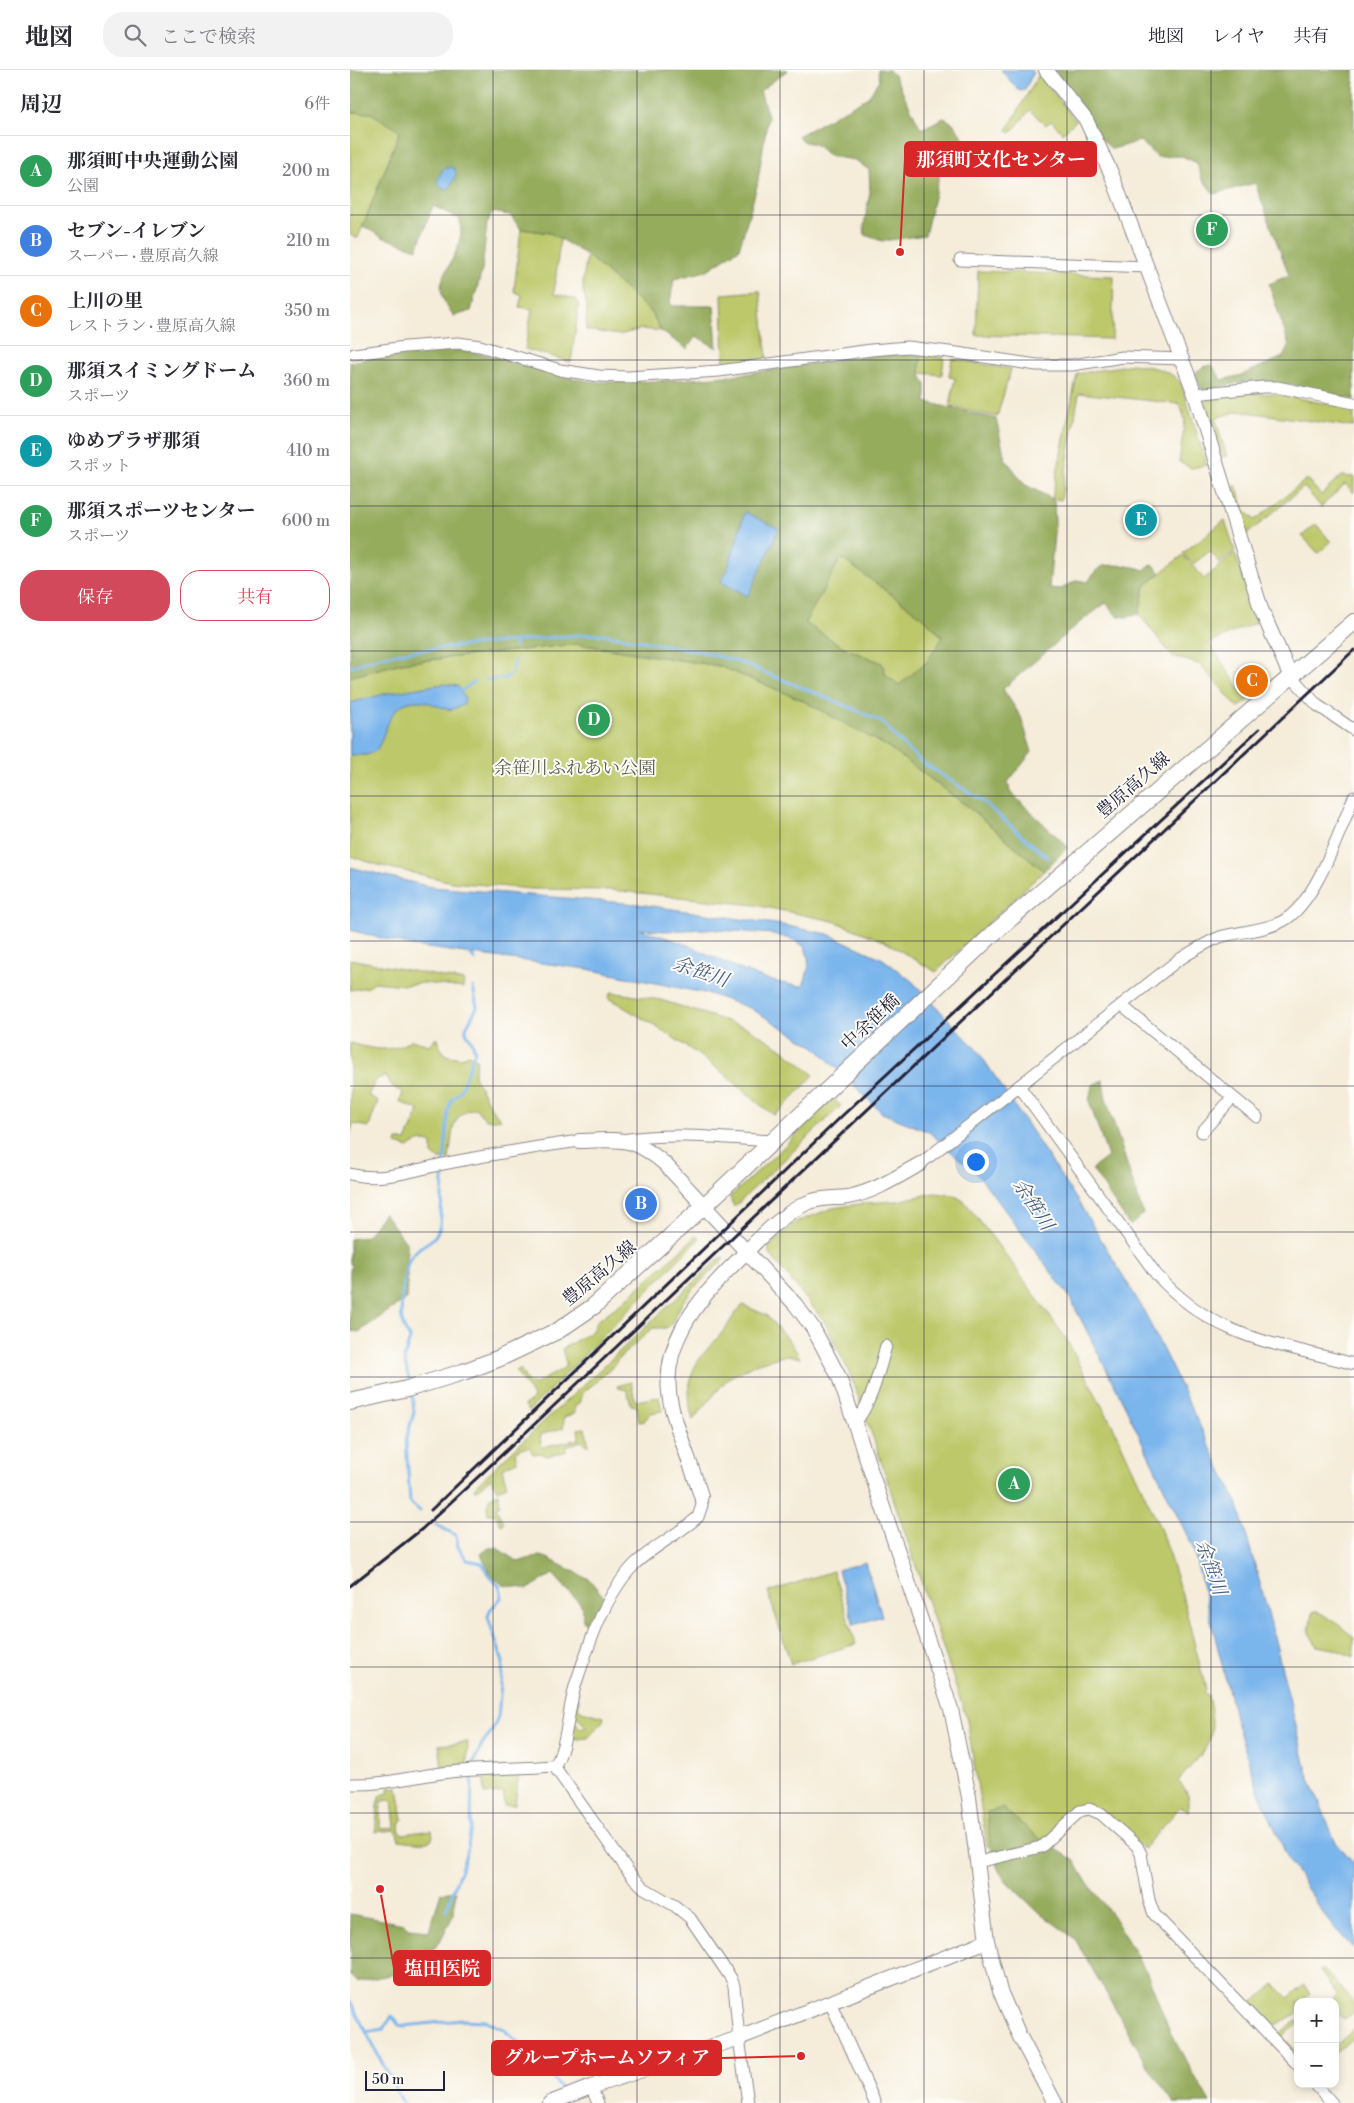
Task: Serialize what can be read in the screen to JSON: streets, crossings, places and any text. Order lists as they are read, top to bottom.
{
  "streets": {
    "main road": ["豊原高久線", "中余笹橋"]
  },
  "crossings": [
    ["豊原高久線", "中余笹橋"]
  ],
  "water": ["余笹川"],
  "parks": ["余笹川ふれあい公園"],
  "places": ["那須町文化センター", "塩田医院", "グループホームソフィア"],
  "scale_bar": "50 m",
  "page": {
    "header": "地図",
    "search": "ここで検索",
    "nav": ["地図", "レイヤ", "共有"],
    "heading": ["周辺", "6件"],
    "list": [
      {
        "mark": "A",
        "name": "那須町中央運動公園",
        "note": "公園",
        "value": "200 m"
      },
      {
        "mark": "B",
        "name": "セブン-イレブン",
        "note": "スーパー · 豊原高久線",
        "value": "210 m"
      },
      {
        "mark": "C",
        "name": "上川の里",
        "note": "レストラン · 豊原高久線",
        "value": "350 m"
      },
      {
        "mark": "D",
        "name": "那須スイミングドーム",
        "note": "スポーツ",
        "value": "360 m"
      },
      {
        "mark": "E",
        "name": "ゆめプラザ那須",
        "note": "スポット",
        "value": "410 m"
      },
      {
        "mark": "F",
        "name": "那須スポーツセンター",
        "note": "スポーツ",
        "value": "600 m"
      }
    ],
    "pins": [
      "F",
      "E",
      "C",
      "D",
      "B",
      "A"
    ],
    "buttons": ["保存", "共有"],
    "map_buttons": ["+", "−"],
    "scale": "50 m"
  }
}
